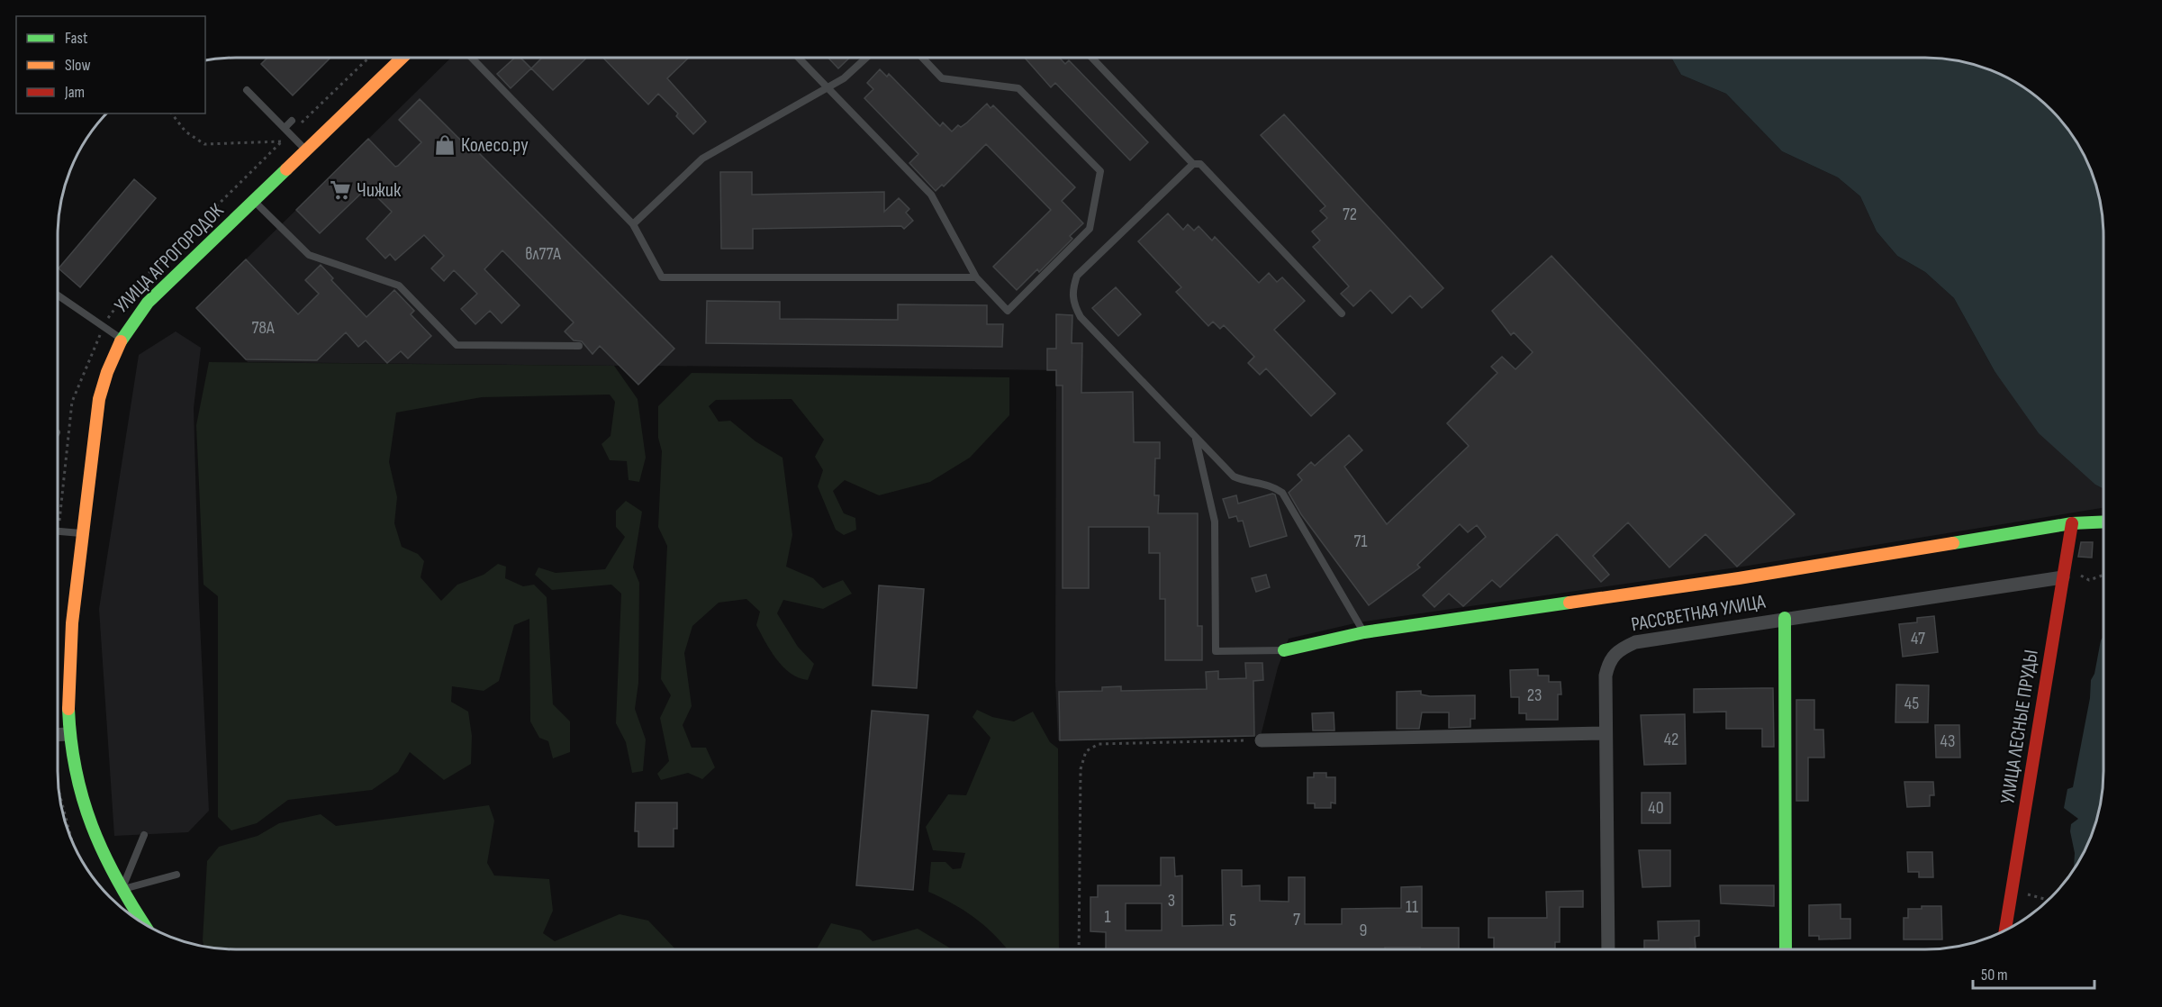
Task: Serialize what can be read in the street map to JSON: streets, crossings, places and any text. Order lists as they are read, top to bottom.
{
  "streets": {
    "street": ["УЛИЦА АГРОГОРОДОК", "РАССВЕТНАЯ УЛИЦА", "УЛИЦА ЛЕСНЫЕ ПРУДЫ"]
  },
  "crossings": [
    ["РАССВЕТНАЯ УЛИЦА", "УЛИЦА ЛЕСНЫЕ ПРУДЫ"]
  ],
  "places": {
    "shop": ["Колесо.ру"],
    "supermarket": ["Чижик"]
  },
  "house_numbers": [
    "72",
    "вл77А",
    "78А",
    "71",
    "47",
    "23",
    "45",
    "42",
    "43",
    "40",
    "3",
    "11",
    "1",
    "7",
    "5",
    "9"
  ],
  "legend": ["Fast", "Slow", "Jam"],
  "scale_bar": "50 m"
}
